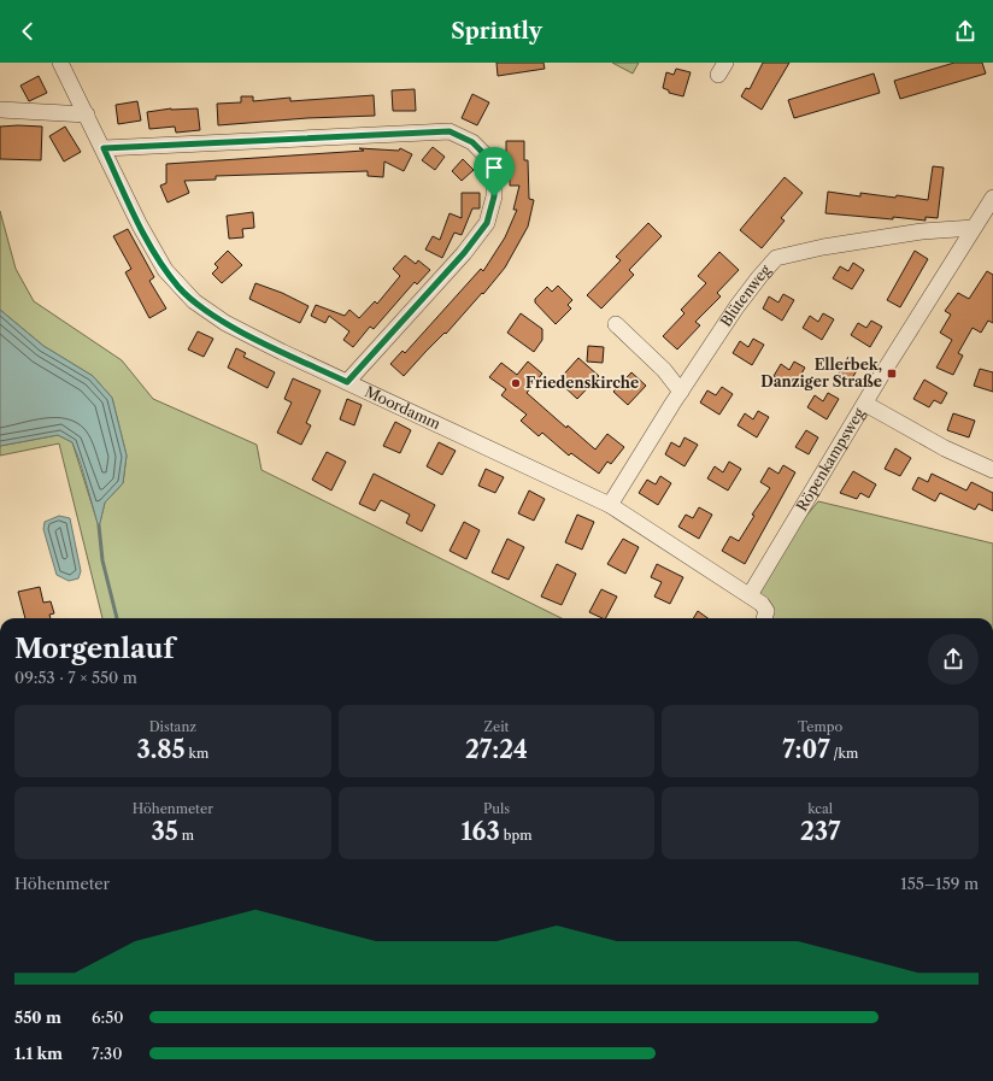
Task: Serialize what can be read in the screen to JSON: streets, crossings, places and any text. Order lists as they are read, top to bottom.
{
  "streets": {
    "street": ["Blütenweg", "Moordamm", "Röpenkampsweg"]
  },
  "crossings": [
    ["Blütenweg", "Moordamm"],
    ["Blütenweg", "Röpenkampsweg"],
    ["Moordamm", "Röpenkampsweg"]
  ],
  "places": {
    "transit": ["Ellerbek, Danziger Straße"],
    "other": ["Friedenskirche"]
  },
  "page": {
    "header": "Sprintly",
    "heading": ["Morgenlauf", "09:53 · 7 × 550 m"],
    "stats": [
      ["Distanz", "3.85 km"],
      ["Zeit", "27:24"],
      ["Tempo", "7:07 /km"],
      ["Höhenmeter", "35 m"],
      ["Puls", "163 bpm"],
      ["kcal", "237"]
    ],
    "chart": ["Höhenmeter", "155–159 m"],
    "list": [
      {
        "name": "550 m",
        "note": "6:50"
      },
      {
        "name": "1.1 km",
        "note": "7:30"
      }
    ]
  }
}
